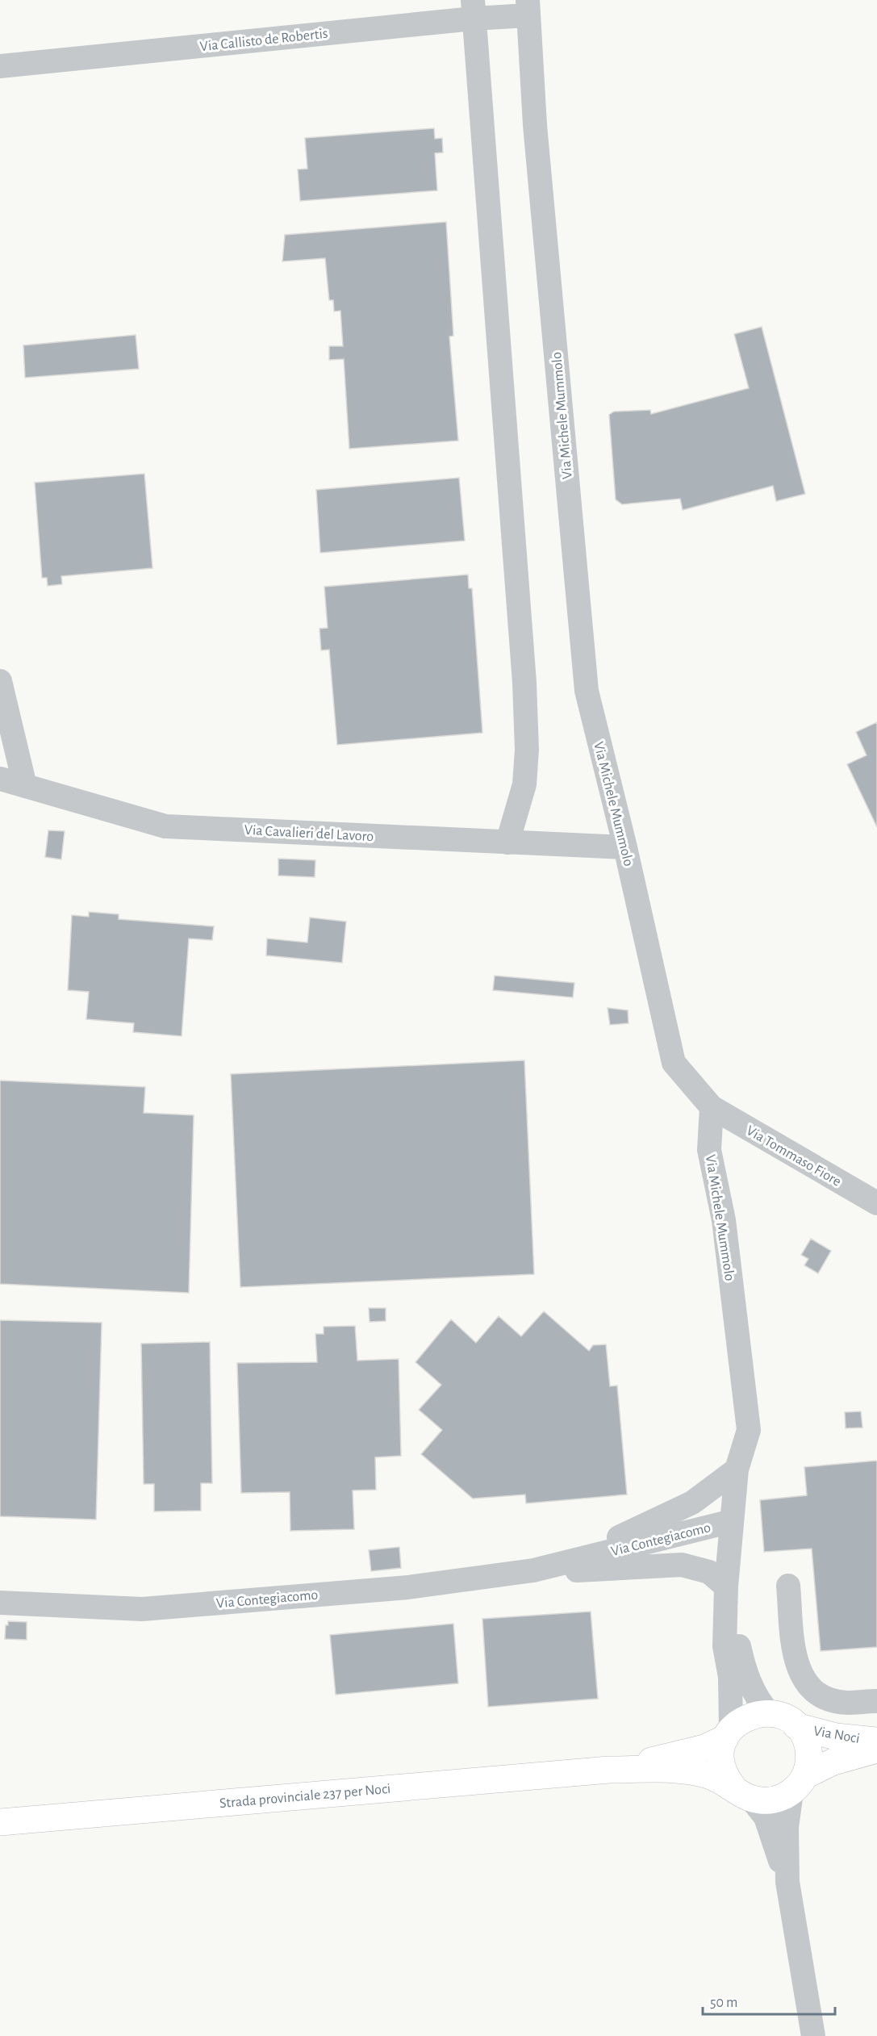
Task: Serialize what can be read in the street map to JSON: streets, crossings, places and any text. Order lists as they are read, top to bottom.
{
  "streets": {
    "main road": ["Via Noci", "Strada provinciale 237 per Noci"],
    "street": [
      "Via Callisto de Robertis",
      "Via Michele Mummolo",
      "Via Cavalieri del Lavoro",
      "Via Tommaso Fiore",
      "Via Contegiacomo"
    ]
  },
  "crossings": [
    ["Via Callisto de Robertis", "Via Michele Mummolo"],
    ["Via Michele Mummolo", "Via Cavalieri del Lavoro"],
    ["Via Michele Mummolo", "Via Tommaso Fiore"],
    ["Via Michele Mummolo", "Via Contegiacomo"],
    ["Via Michele Mummolo", "Via Noci"],
    ["Via Michele Mummolo", "Strada provinciale 237 per Noci"],
    ["Via Noci", "Strada provinciale 237 per Noci"]
  ],
  "scale_bar": "50 m"
}
